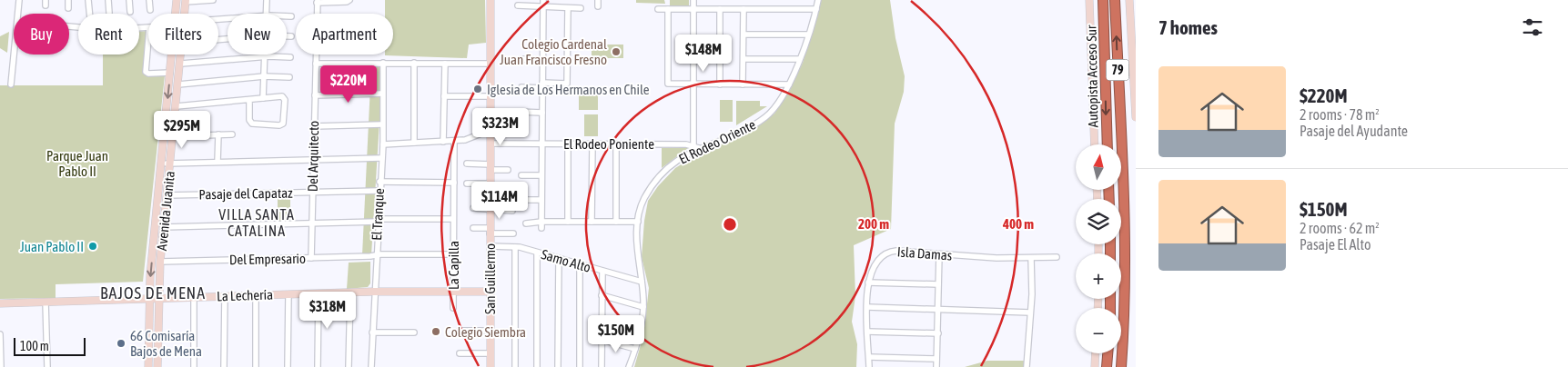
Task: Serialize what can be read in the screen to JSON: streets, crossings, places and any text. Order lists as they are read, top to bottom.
{
  "streets": {
    "highway": ["79", "Autopista Acceso Sur"],
    "main road": ["Avenida Juanita", "San Guillermo", "La Lechería"],
    "street": [
      "El Rodeo Oriente",
      "El Rodeo Poniente",
      "Del Arquitecto",
      "Pasaje del Capataz",
      "El Tranque",
      "Isla Damas",
      "Del Empresario",
      "Samo Alto",
      "La Capilla"
    ]
  },
  "crossings": [
    ["El Rodeo Oriente", "El Rodeo Poniente"],
    ["El Rodeo Oriente", "Samo Alto"],
    ["El Rodeo Poniente", "San Guillermo"],
    ["Del Arquitecto", "Pasaje del Capataz"],
    ["Del Arquitecto", "Del Empresario"],
    ["Pasaje del Capataz", "Avenida Juanita"],
    ["Pasaje del Capataz", "El Tranque"],
    ["Avenida Juanita", "Del Empresario"],
    ["Avenida Juanita", "La Lechería"],
    ["El Tranque", "Del Empresario"],
    ["El Tranque", "La Lechería"],
    ["Del Empresario", "La Capilla"],
    ["Samo Alto", "San Guillermo"],
    ["La Capilla", "La Lechería"],
    ["San Guillermo", "La Lechería"]
  ],
  "districts": ["VILLA SANTA CATALINA", "BAJOS DE MENA"],
  "parks": ["Parque Juan Pablo II"],
  "places": [
    "Colegio Cardenal Juan Francisco Fresno",
    "Iglesia de Los Hermanos en Chile",
    "Juan Pablo II",
    "Colegio Siembra",
    "66 Comisaría Bajos de Mena"
  ],
  "scale_bar": "100 m",
  "north": "top",
  "page": {
    "heading": "7 homes",
    "chip": [
      "Buy",
      "Rent",
      "Filters",
      "New",
      "Apartment"
    ],
    "price": [
      "$148M",
      "$220M",
      "$323M",
      "$295M",
      "$114M",
      "$318M",
      "$150M"
    ],
    "list": [
      {
        "name": "$220M",
        "note": "2 rooms · 78 m² · Pasaje del Ayudante"
      },
      {
        "name": "$150M",
        "note": "2 rooms · 62 m² · Pasaje El Alto"
      }
    ],
    "map_buttons": ["+", "−"],
    "scale": "100 m"
  },
  "rings": ["200 m", "400 m"]
}
